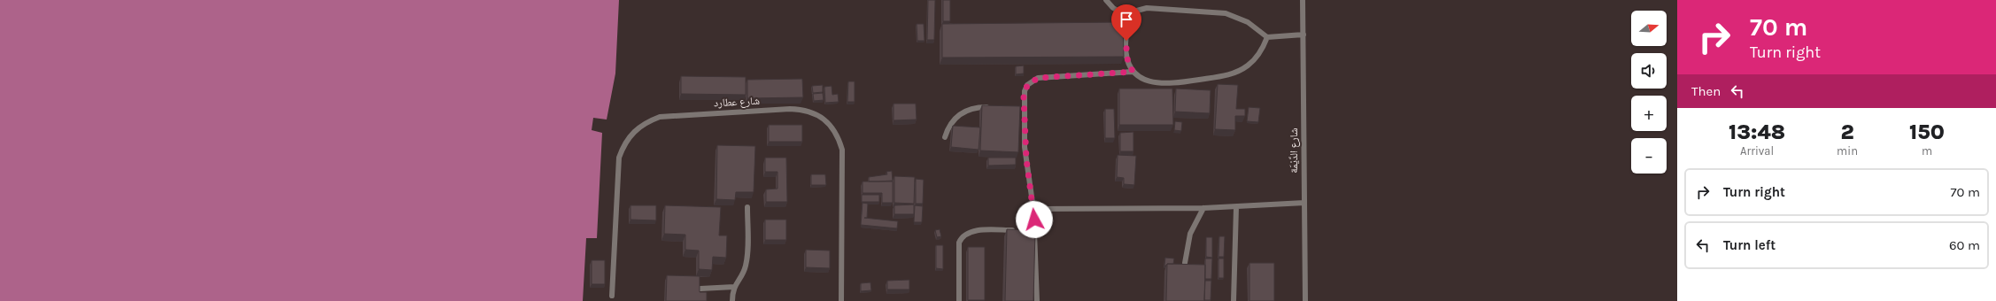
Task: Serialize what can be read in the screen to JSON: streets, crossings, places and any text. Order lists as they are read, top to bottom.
{
  "streets": {
    "lane": ["شارع عطارد", "شارع الدِّيْمَة"]
  },
  "north": "right",
  "page": {
    "turn": ["70 m", "Turn right"],
    "map_buttons": ["+", "−"],
    "then": "Then",
    "eta": [
      "13:48",
      "Arrival",
      "2",
      "min",
      "150",
      "m"
    ],
    "list": [
      {
        "name": "Turn right",
        "value": "70 m"
      },
      {
        "name": "Turn left",
        "value": "60 m"
      }
    ]
  }
}
